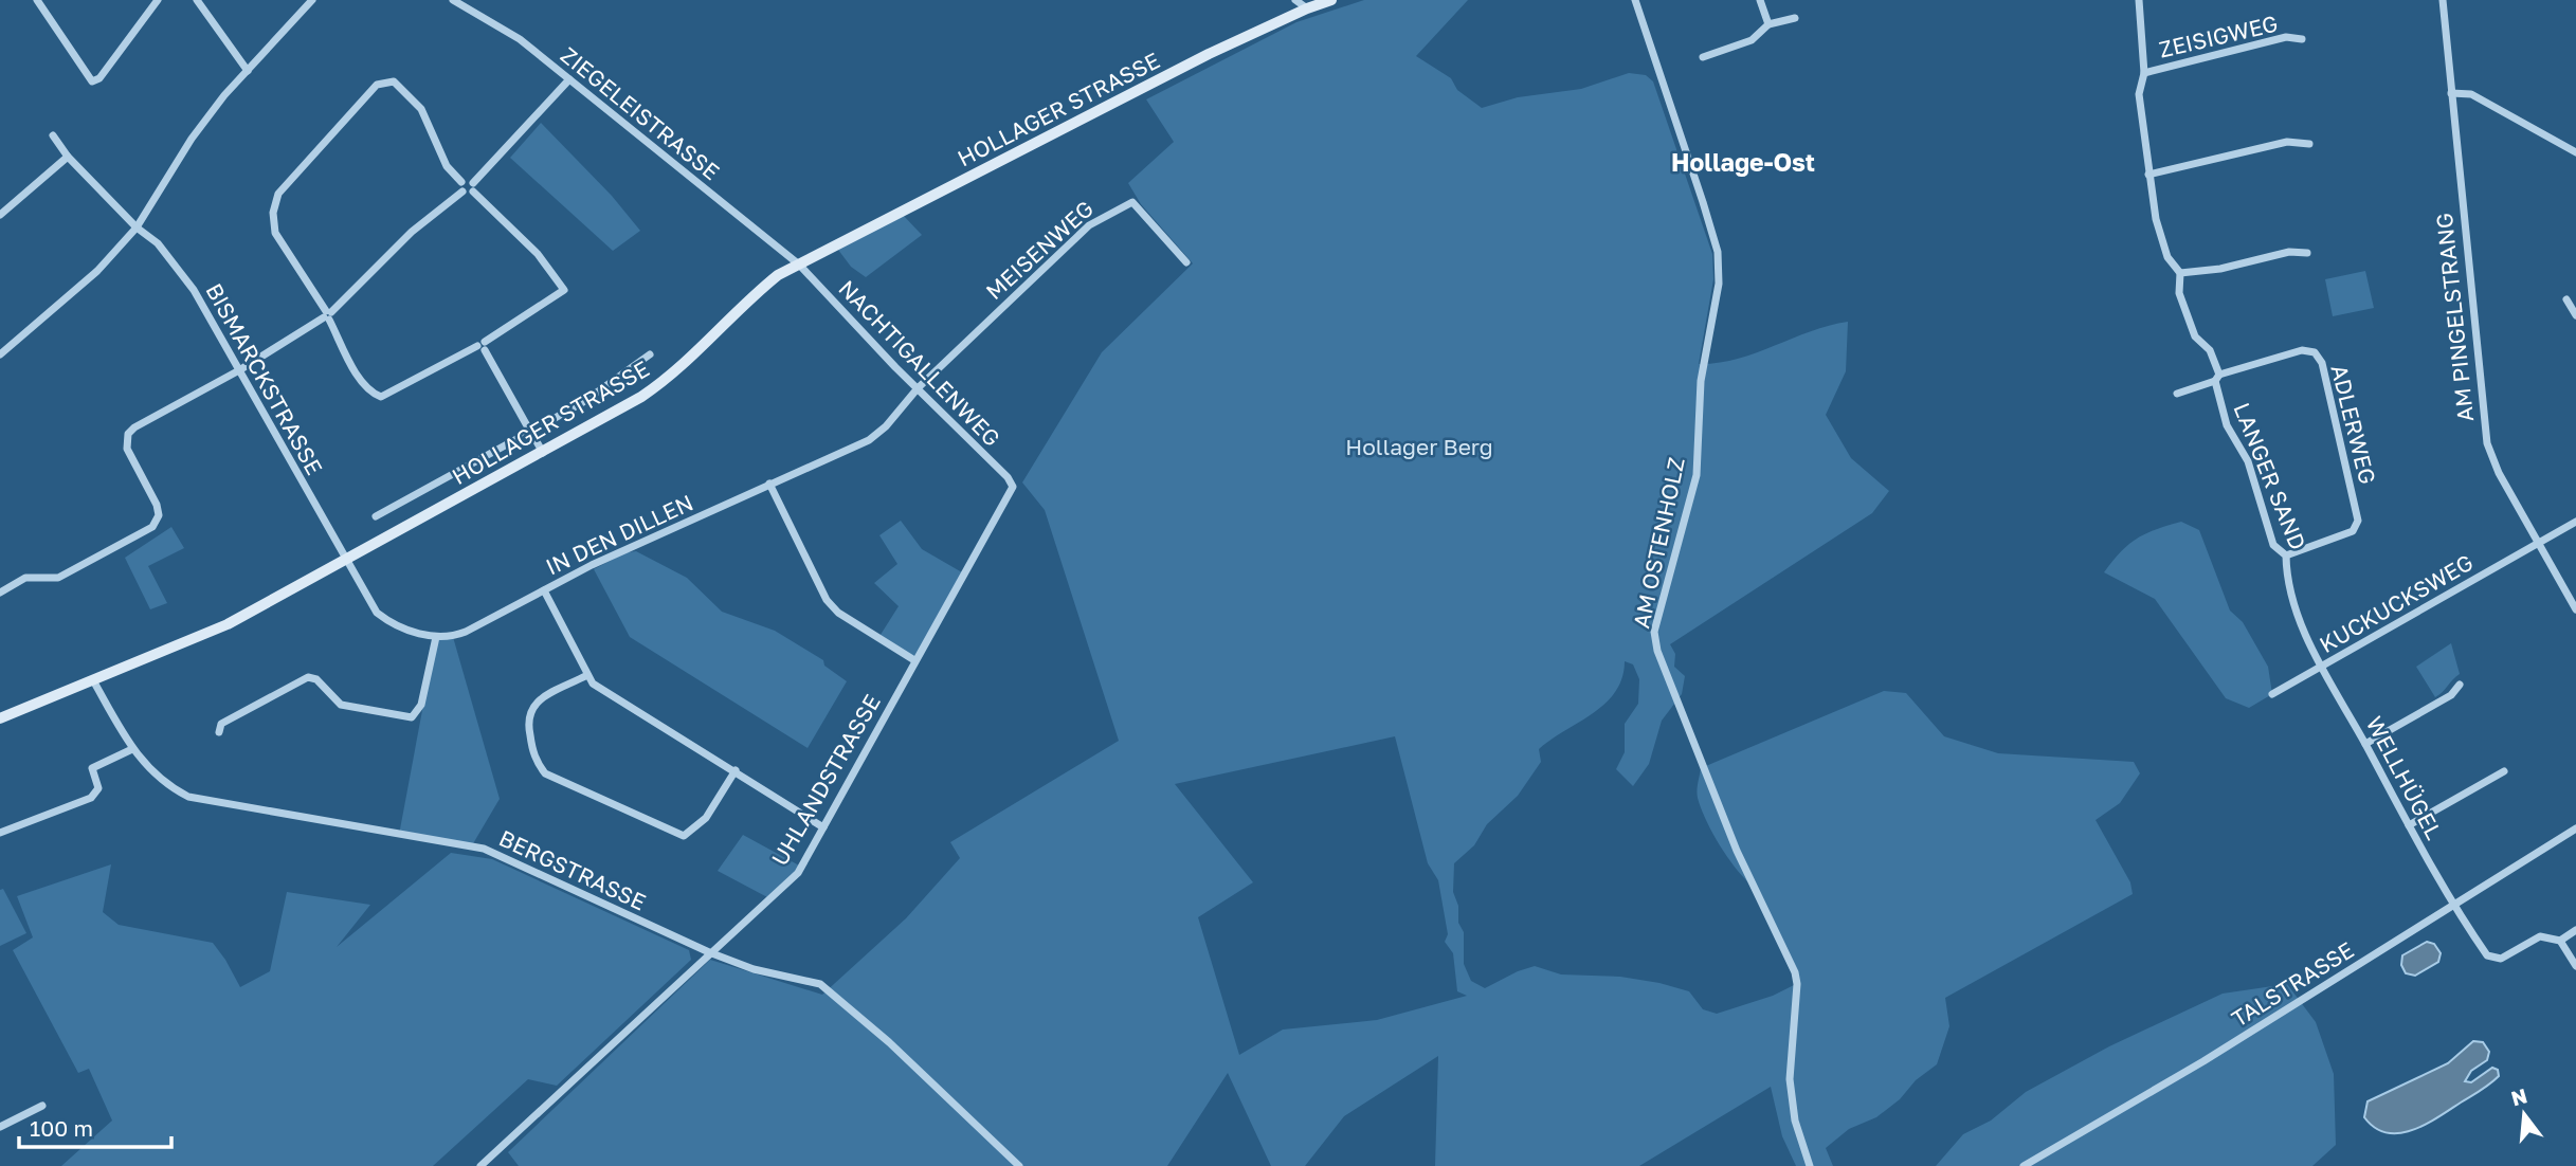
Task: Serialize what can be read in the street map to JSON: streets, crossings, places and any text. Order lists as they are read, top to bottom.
{
  "streets": {
    "main road": ["HOLLAGER STRASSE"],
    "street": [
      "ZEISIGWEG",
      "ZIEGELEISTRASSE",
      "MEISENWEG",
      "AM PINGELSTRANG",
      "NACHTIGALLENWEG",
      "BISMARCKSTRASSE",
      "ADLERWEG",
      "LANGER SAND",
      "IN DEN DILLEN",
      "AM OSTENHOLZ",
      "KUCKUCKSWEG",
      "WELLHÜGEL",
      "UHLANDSTRASSE",
      "BERGSTRASSE",
      "TALSTRASSE"
    ]
  },
  "crossings": [
    ["ZEISIGWEG", "LANGER SAND"],
    ["HOLLAGER STRASSE", "ZIEGELEISTRASSE"],
    ["HOLLAGER STRASSE", "NACHTIGALLENWEG"],
    ["HOLLAGER STRASSE", "BISMARCKSTRASSE"],
    ["HOLLAGER STRASSE", "IN DEN DILLEN"],
    ["HOLLAGER STRASSE", "BERGSTRASSE"],
    ["ZIEGELEISTRASSE", "NACHTIGALLENWEG"],
    ["MEISENWEG", "NACHTIGALLENWEG"],
    ["MEISENWEG", "IN DEN DILLEN"],
    ["AM PINGELSTRANG", "KUCKUCKSWEG"],
    ["NACHTIGALLENWEG", "IN DEN DILLEN"],
    ["NACHTIGALLENWEG", "UHLANDSTRASSE"],
    ["BISMARCKSTRASSE", "IN DEN DILLEN"],
    ["ADLERWEG", "LANGER SAND"],
    ["LANGER SAND", "KUCKUCKSWEG"],
    ["LANGER SAND", "WELLHÜGEL"],
    ["KUCKUCKSWEG", "WELLHÜGEL"],
    ["WELLHÜGEL", "TALSTRASSE"],
    ["UHLANDSTRASSE", "BERGSTRASSE"]
  ],
  "districts": ["Hollage-Ost"],
  "parks": ["Hollager Berg"],
  "scale_bar": "100 m",
  "north": "top"
}
